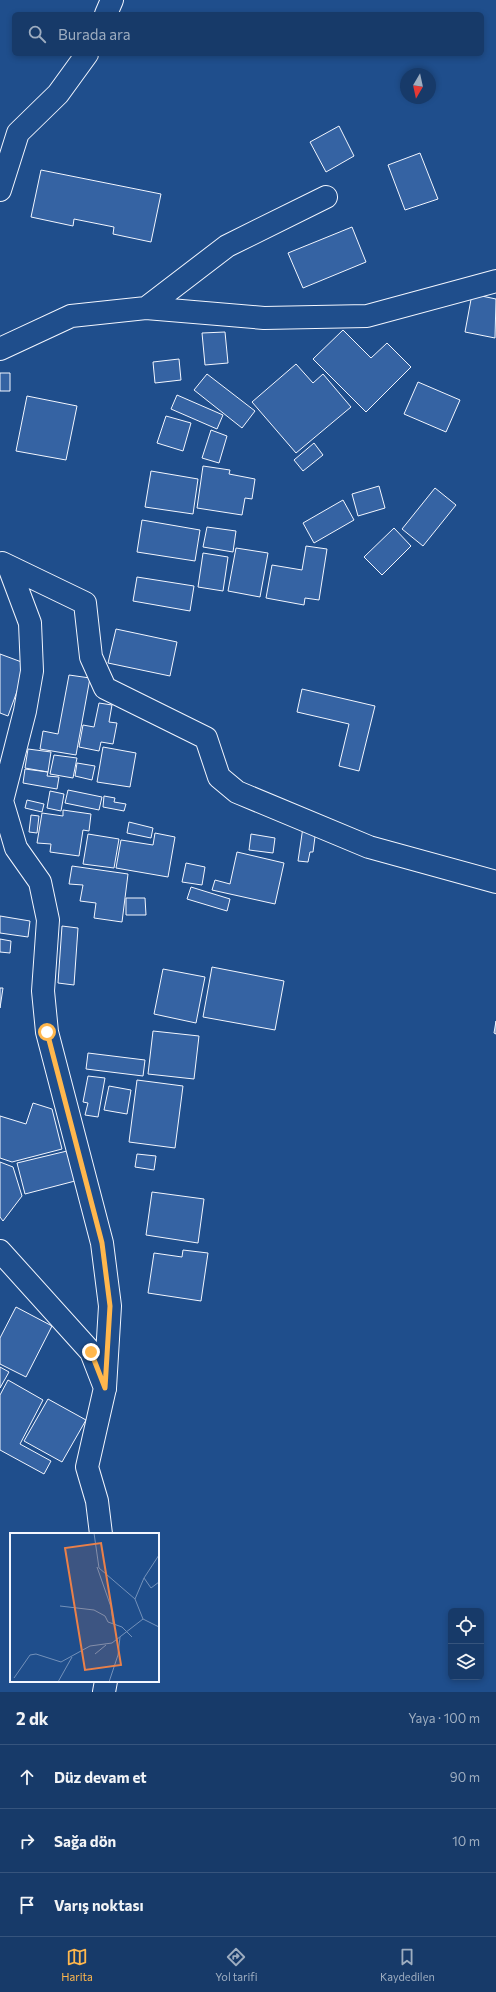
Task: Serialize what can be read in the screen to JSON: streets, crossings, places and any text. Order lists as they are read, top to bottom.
{
  "north": "bottom",
  "page": {
    "search": "Burada ara",
    "heading": ["2 dk", "Yaya · 100 m"],
    "list": [
      ["Düz devam et", "90 m"],
      ["Sağa dön", "10 m"],
      "Varış noktası"
    ],
    "nav": ["Harita", "Yol tarifi", "Kaydedilen"]
  }
}
